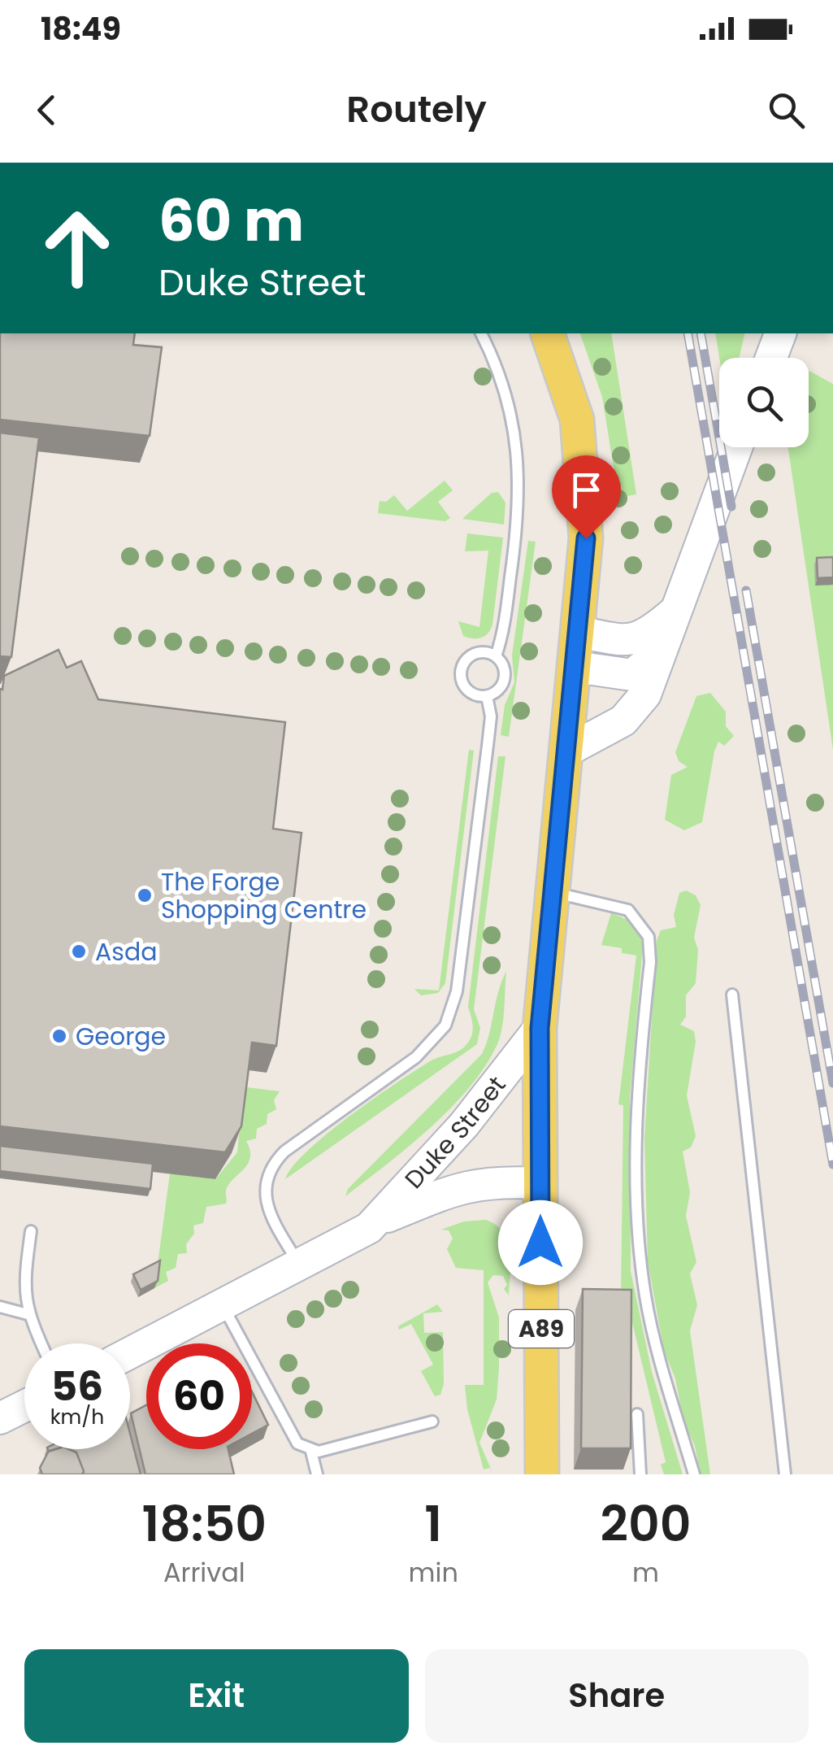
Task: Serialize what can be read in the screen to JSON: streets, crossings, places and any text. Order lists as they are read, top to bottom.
{
  "streets": {
    "main road": ["A89"],
    "street": ["Duke Street"]
  },
  "crossings": [
    ["Duke Street", "A89"]
  ],
  "places": ["The Forge Shopping Centre", "Asda", "George"],
  "page": {
    "status": "18:49",
    "header": "Routely",
    "turn": ["60 m", "Duke Street"],
    "speed": "56 km/h",
    "limit": "60",
    "eta": [
      "18:50",
      "Arrival",
      "1",
      "min",
      "200",
      "m"
    ],
    "buttons": ["Exit", "Share"]
  }
}
